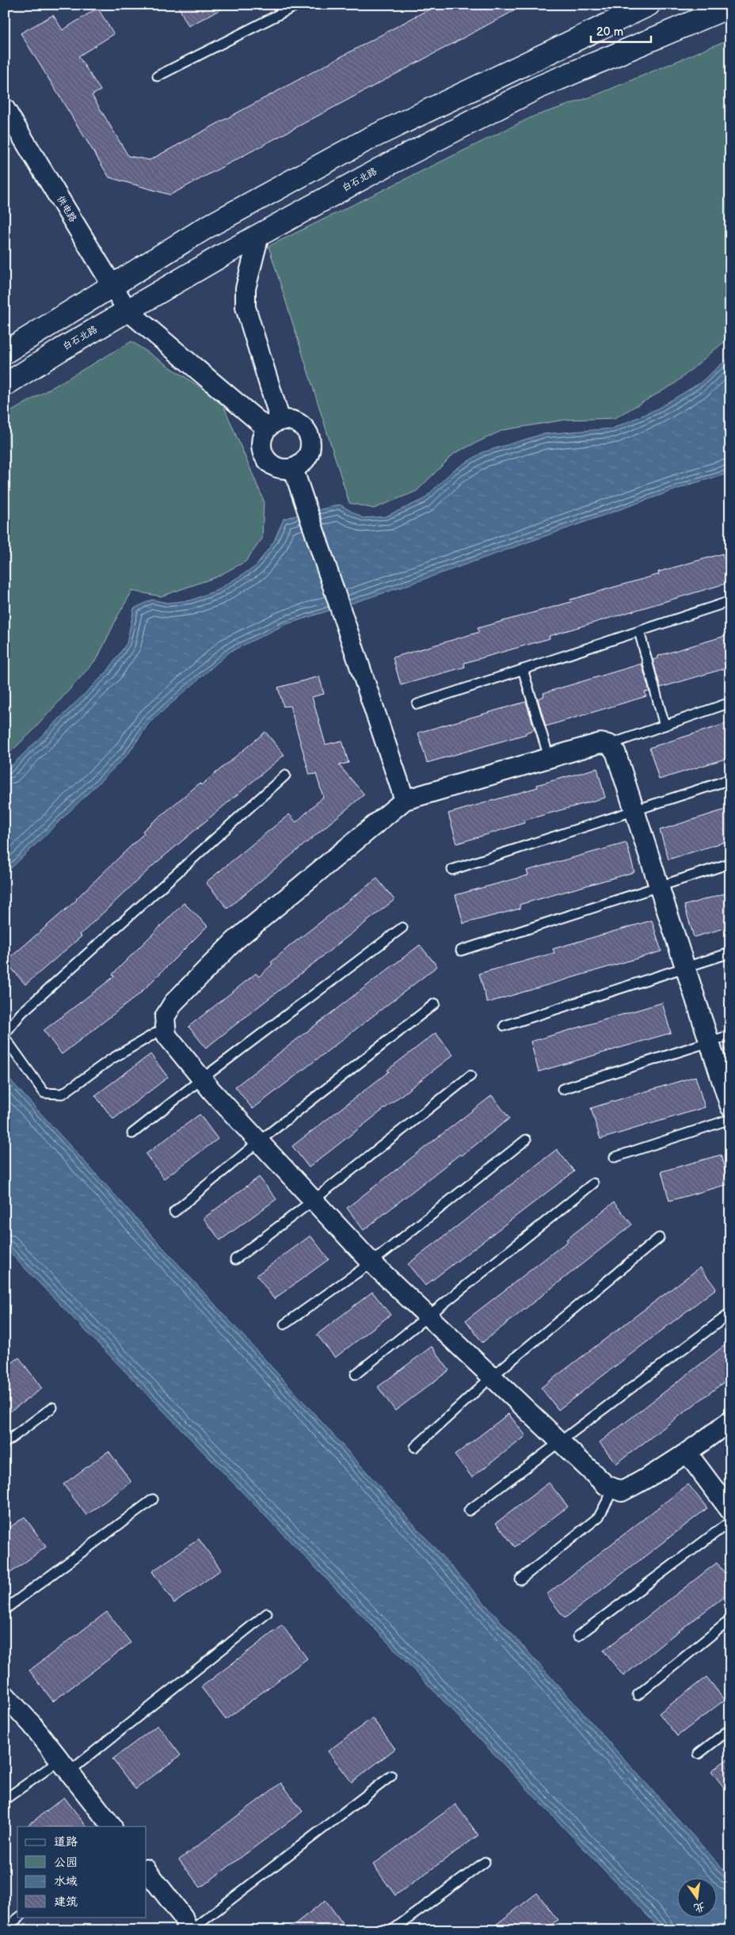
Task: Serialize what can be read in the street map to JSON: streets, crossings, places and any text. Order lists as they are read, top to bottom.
{
  "streets": {
    "main road": ["白石北路"],
    "street": ["供电路"]
  },
  "crossings": [
    ["白石北路", "供电路"]
  ],
  "legend": [
    "道路",
    "公园",
    "水域",
    "建筑"
  ],
  "scale_bar": "20 m",
  "north": "bottom"
}
